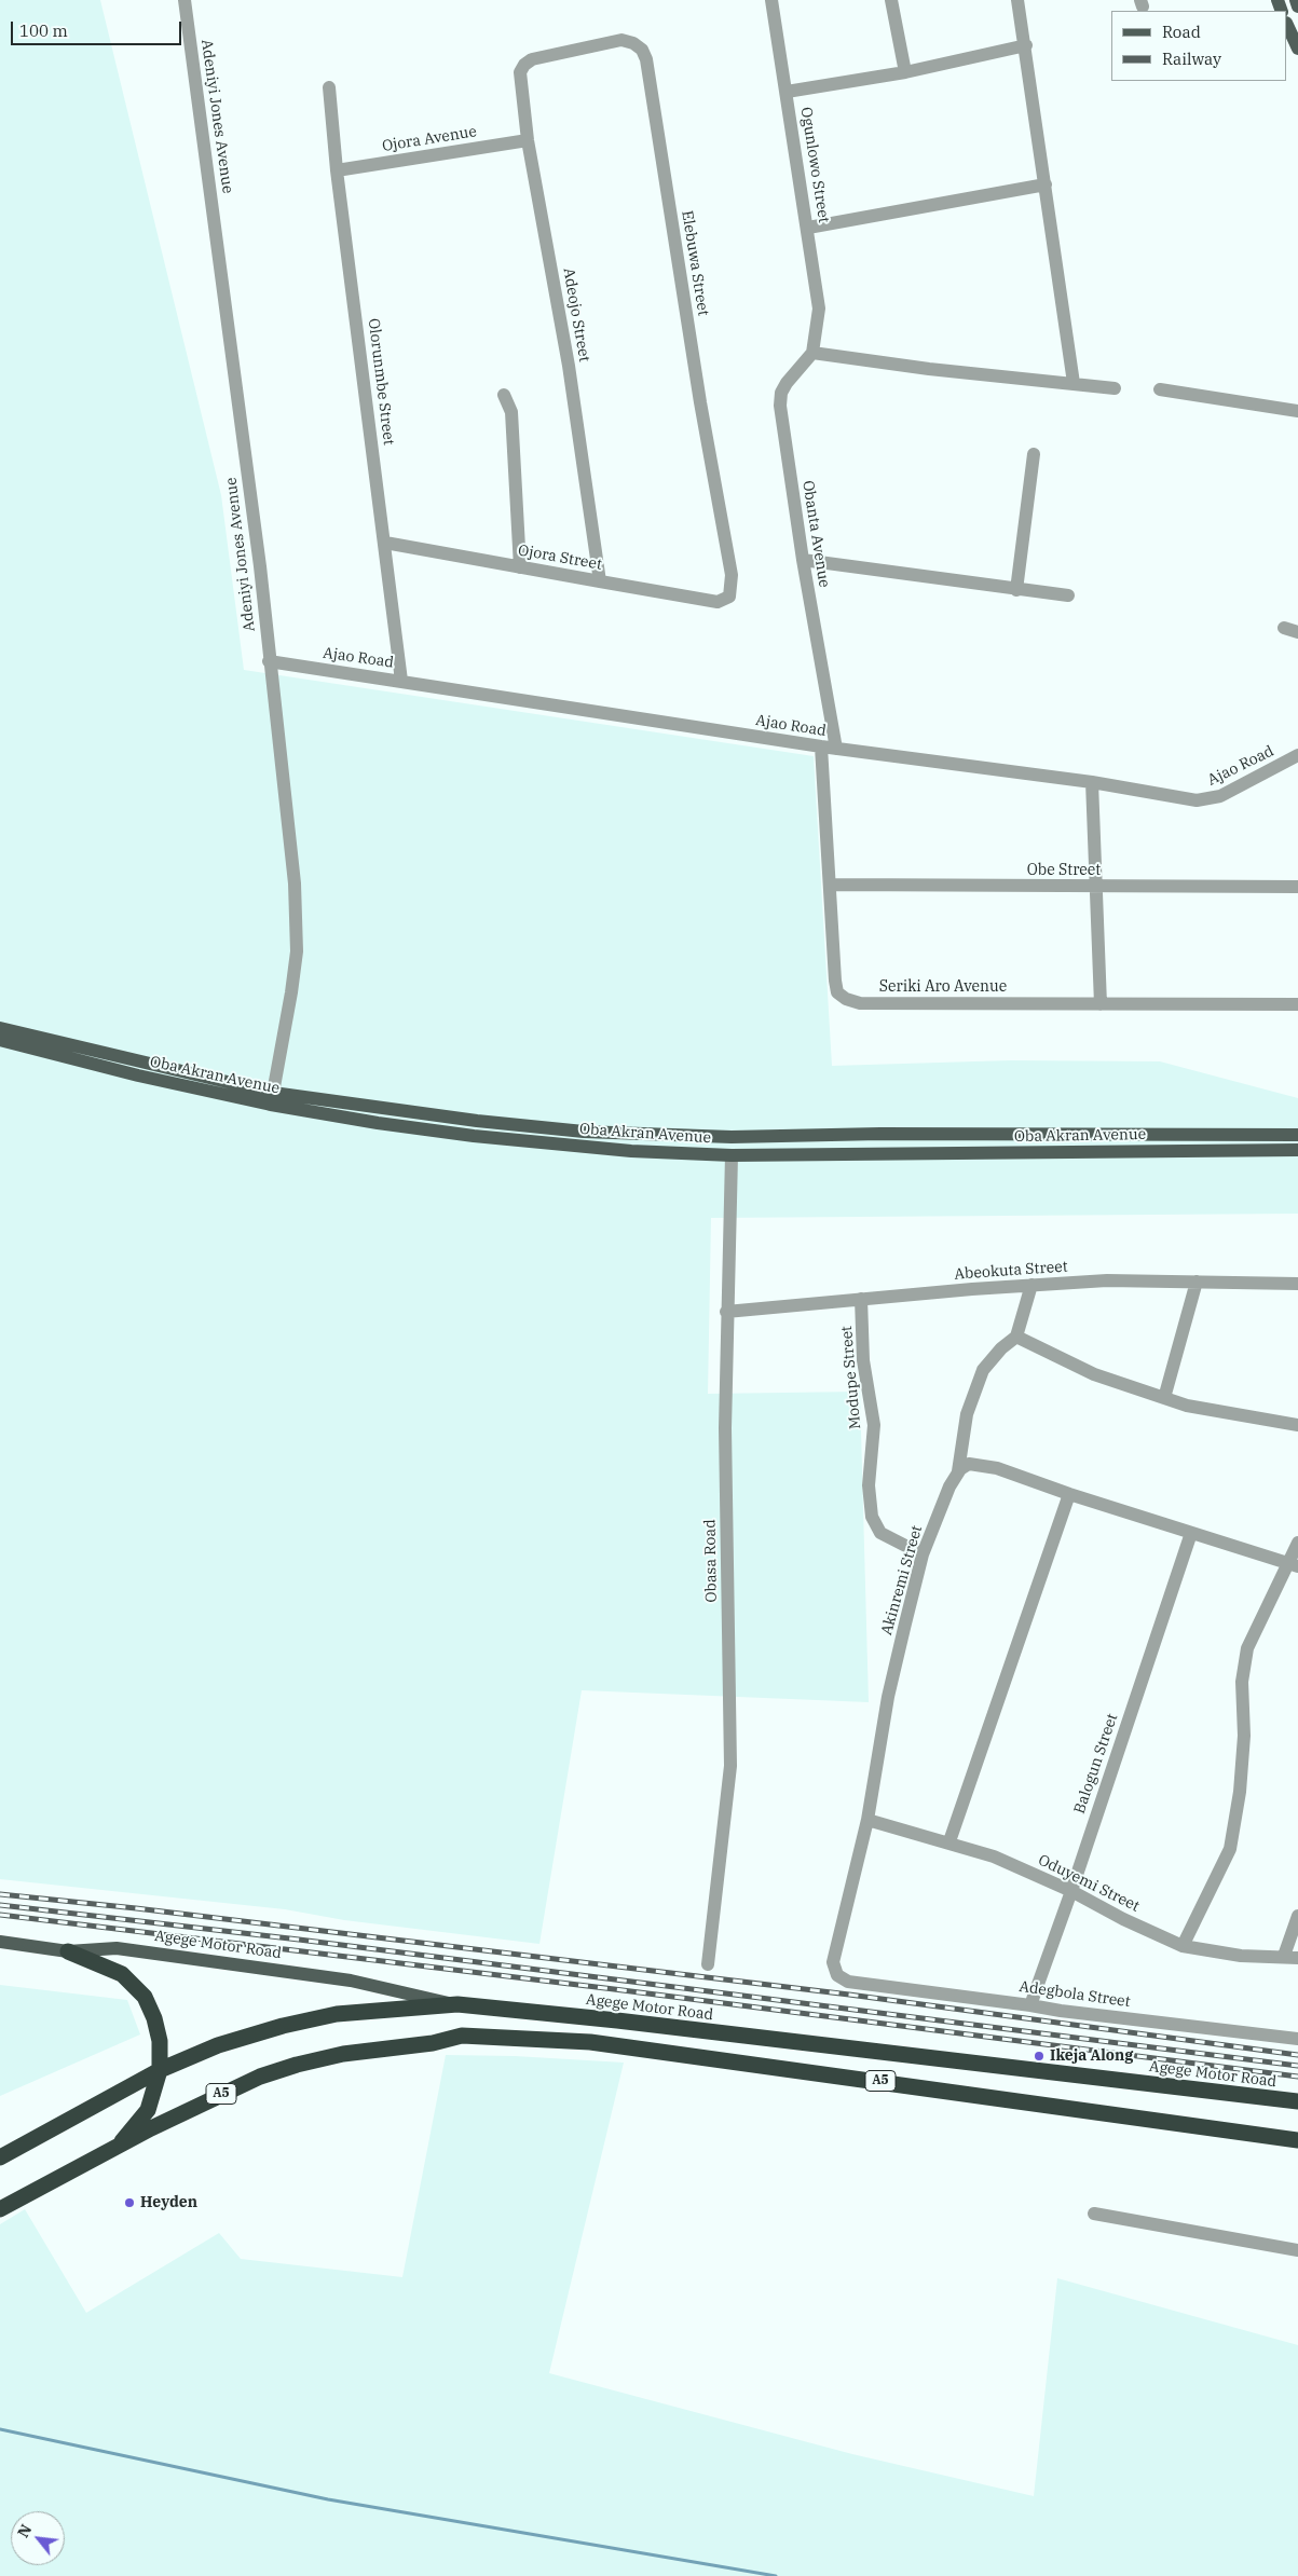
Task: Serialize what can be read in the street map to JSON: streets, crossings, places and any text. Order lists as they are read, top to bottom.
{
  "streets": {
    "highway": ["Agege Motor Road", "A5"],
    "main road": ["Oba Akran Avenue"],
    "street": [
      "Adeniyi Jones Avenue",
      "Ojora Avenue",
      "Ogunlowo Street",
      "Elebuwa Street",
      "Adeojo Street",
      "Olorunmbe Street",
      "Obanta Avenue",
      "Ojora Street",
      "Ajao Road",
      "Obe Street",
      "Seriki Aro Avenue",
      "Abeokuta Street",
      "Modupe Street",
      "Obasa Road",
      "Akinremi Street",
      "Balogun Street",
      "Oduyemi Street",
      "Adegbola Street"
    ]
  },
  "crossings": [
    ["Adeniyi Jones Avenue", "Ajao Road"],
    ["Adeniyi Jones Avenue", "Oba Akran Avenue"],
    ["Ojora Avenue", "Adeojo Street"],
    ["Ojora Avenue", "Olorunmbe Street"],
    ["Ogunlowo Street", "Obanta Avenue"],
    ["Elebuwa Street", "Adeojo Street"],
    ["Elebuwa Street", "Ojora Street"],
    ["Adeojo Street", "Ojora Street"],
    ["Olorunmbe Street", "Ojora Street"],
    ["Olorunmbe Street", "Ajao Road"],
    ["Obanta Avenue", "Ajao Road"],
    ["Ajao Road", "Seriki Aro Avenue"],
    ["Obe Street", "Seriki Aro Avenue"],
    ["Oba Akran Avenue", "Obasa Road"],
    ["Abeokuta Street", "Modupe Street"],
    ["Abeokuta Street", "Obasa Road"],
    ["Modupe Street", "Akinremi Street"],
    ["Akinremi Street", "Oduyemi Street"],
    ["Akinremi Street", "Adegbola Street"],
    ["Balogun Street", "Oduyemi Street"],
    ["Balogun Street", "Adegbola Street"],
    ["Agege Motor Road", "A5"]
  ],
  "places": ["Ikeja Along", "Heyden"],
  "legend": ["Road", "Railway"],
  "scale_bar": "100 m",
  "north": "top left"
}
